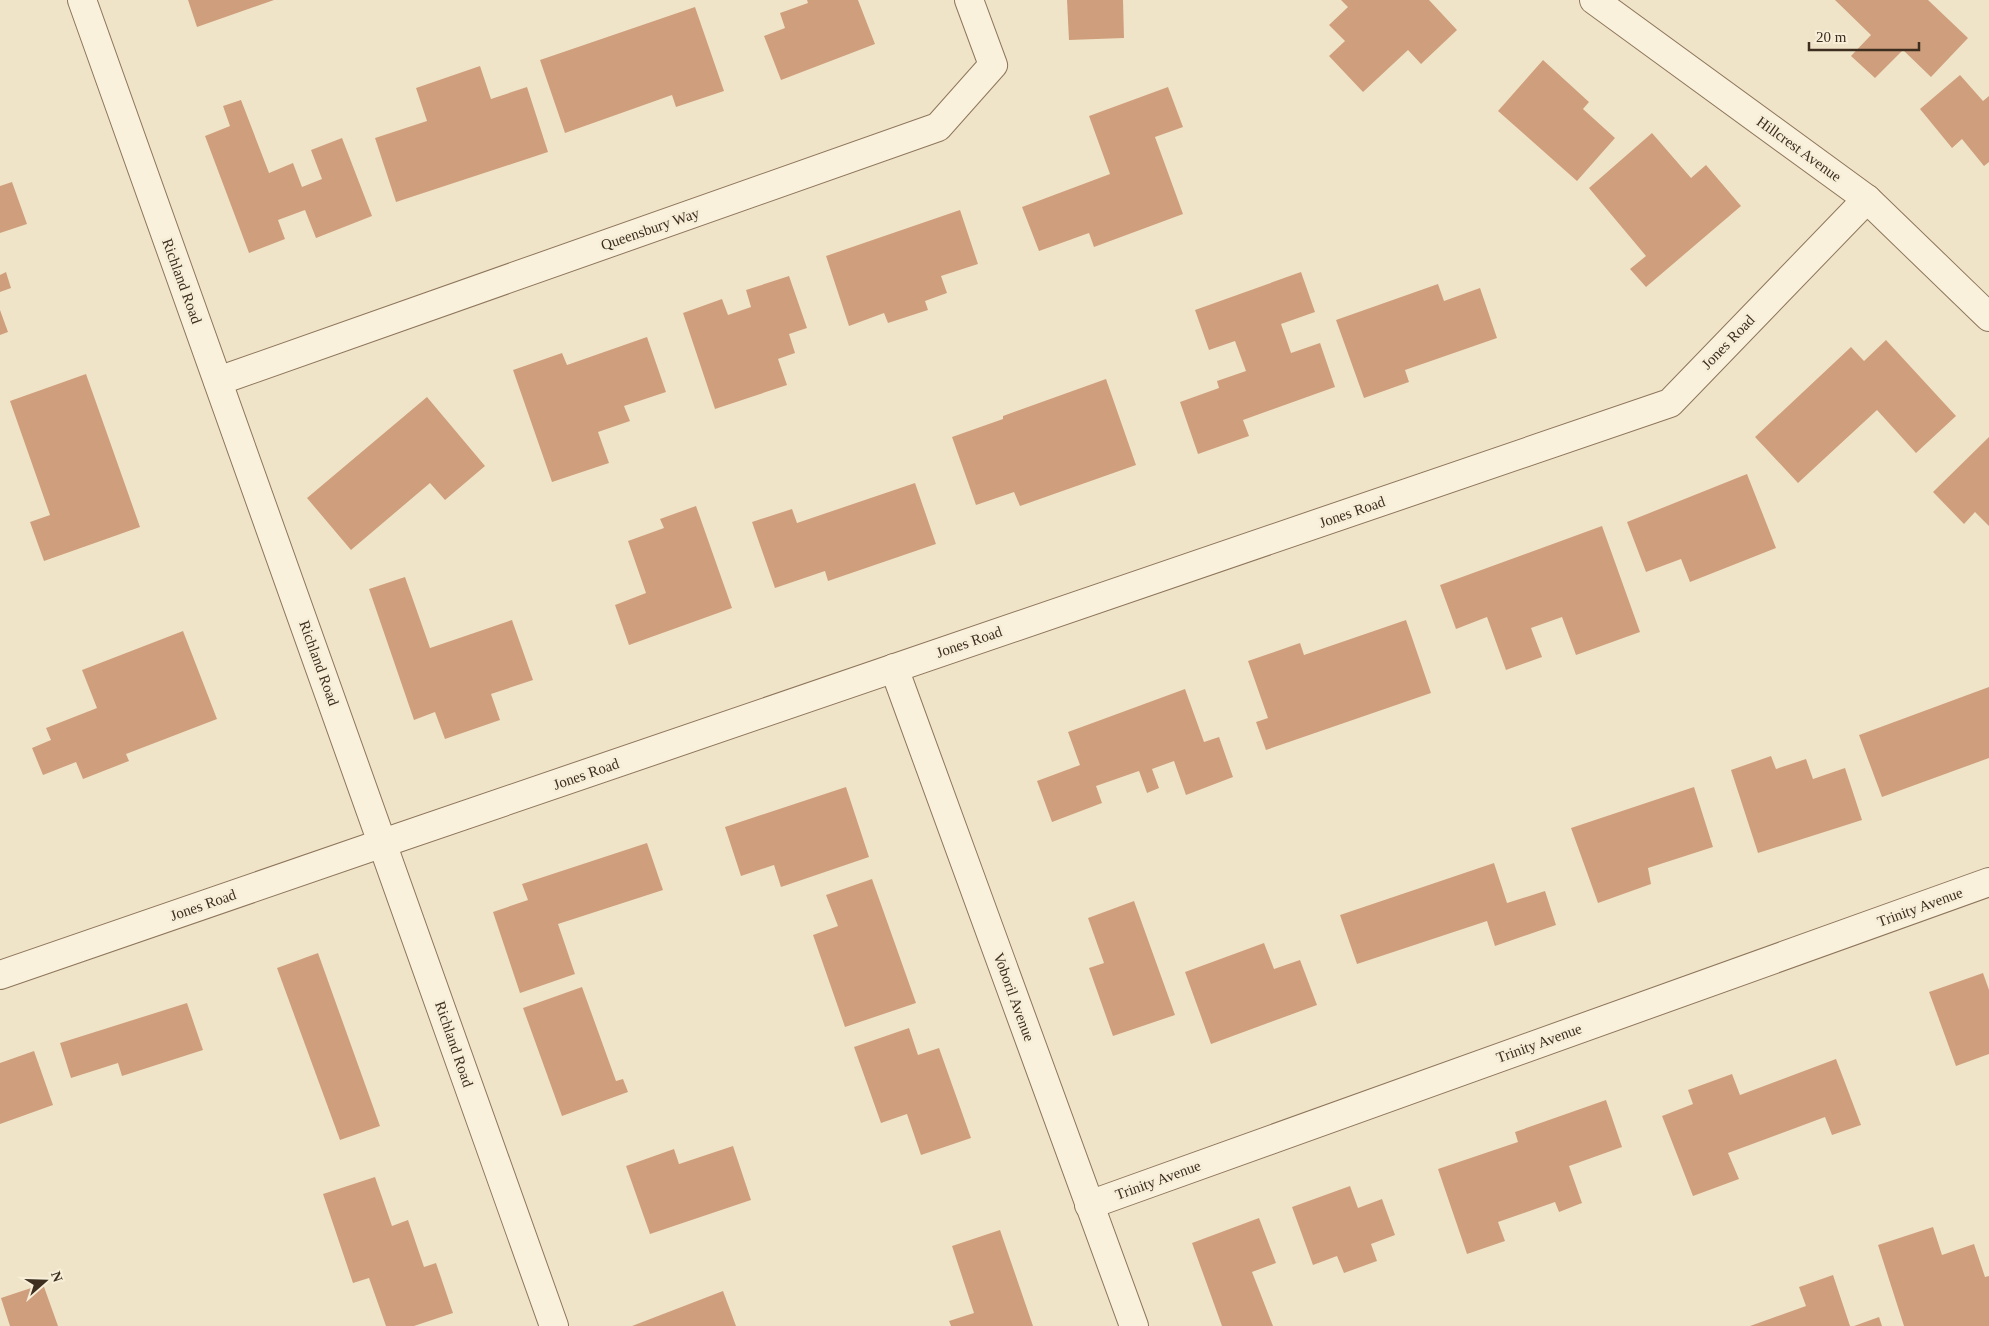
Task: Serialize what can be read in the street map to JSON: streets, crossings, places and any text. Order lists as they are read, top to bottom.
{
  "streets": {
    "street": [
      "Hillcrest Avenue",
      "Queensbury Way",
      "Richland Road",
      "Jones Road",
      "Trinity Avenue",
      "Voboril Avenue"
    ]
  },
  "crossings": [
    ["Hillcrest Avenue", "Jones Road"],
    ["Queensbury Way", "Richland Road"],
    ["Richland Road", "Jones Road"],
    ["Jones Road", "Voboril Avenue"],
    ["Trinity Avenue", "Voboril Avenue"]
  ],
  "scale_bar": "20 m",
  "north": "right"
}
